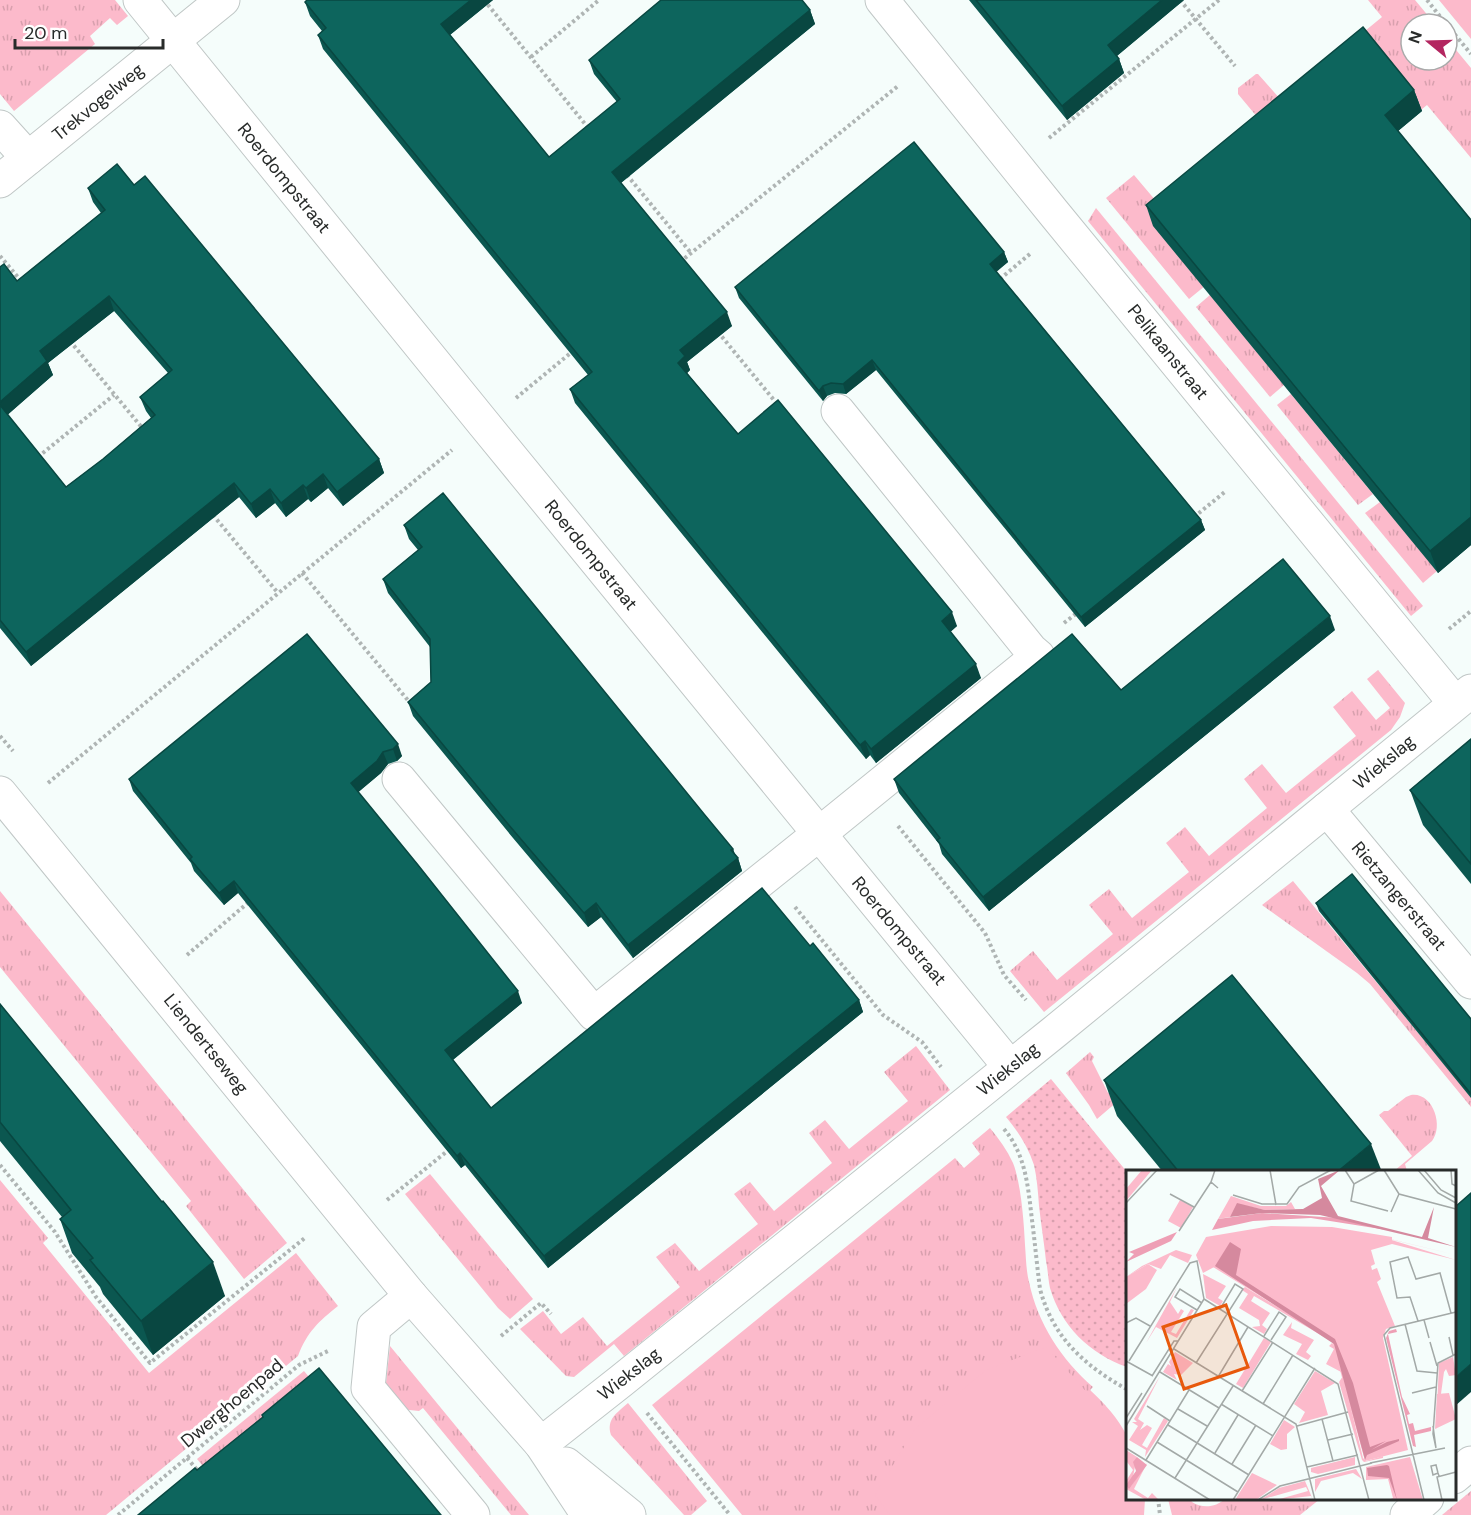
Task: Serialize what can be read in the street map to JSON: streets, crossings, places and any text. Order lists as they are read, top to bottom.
{
  "streets": {
    "street": [
      "Trekvogelweg",
      "Roerdompstraat",
      "Pelikaanstraat",
      "Wiekslag",
      "Rietzangerstraat",
      "Liendertseweg"
    ],
    "path": ["Dwerghoenpad"]
  },
  "crossings": [
    ["Trekvogelweg", "Roerdompstraat"],
    ["Roerdompstraat", "Wiekslag"],
    ["Pelikaanstraat", "Wiekslag"],
    ["Wiekslag", "Rietzangerstraat"],
    ["Wiekslag", "Liendertseweg"]
  ],
  "scale_bar": "20 m",
  "north": "left"
}
